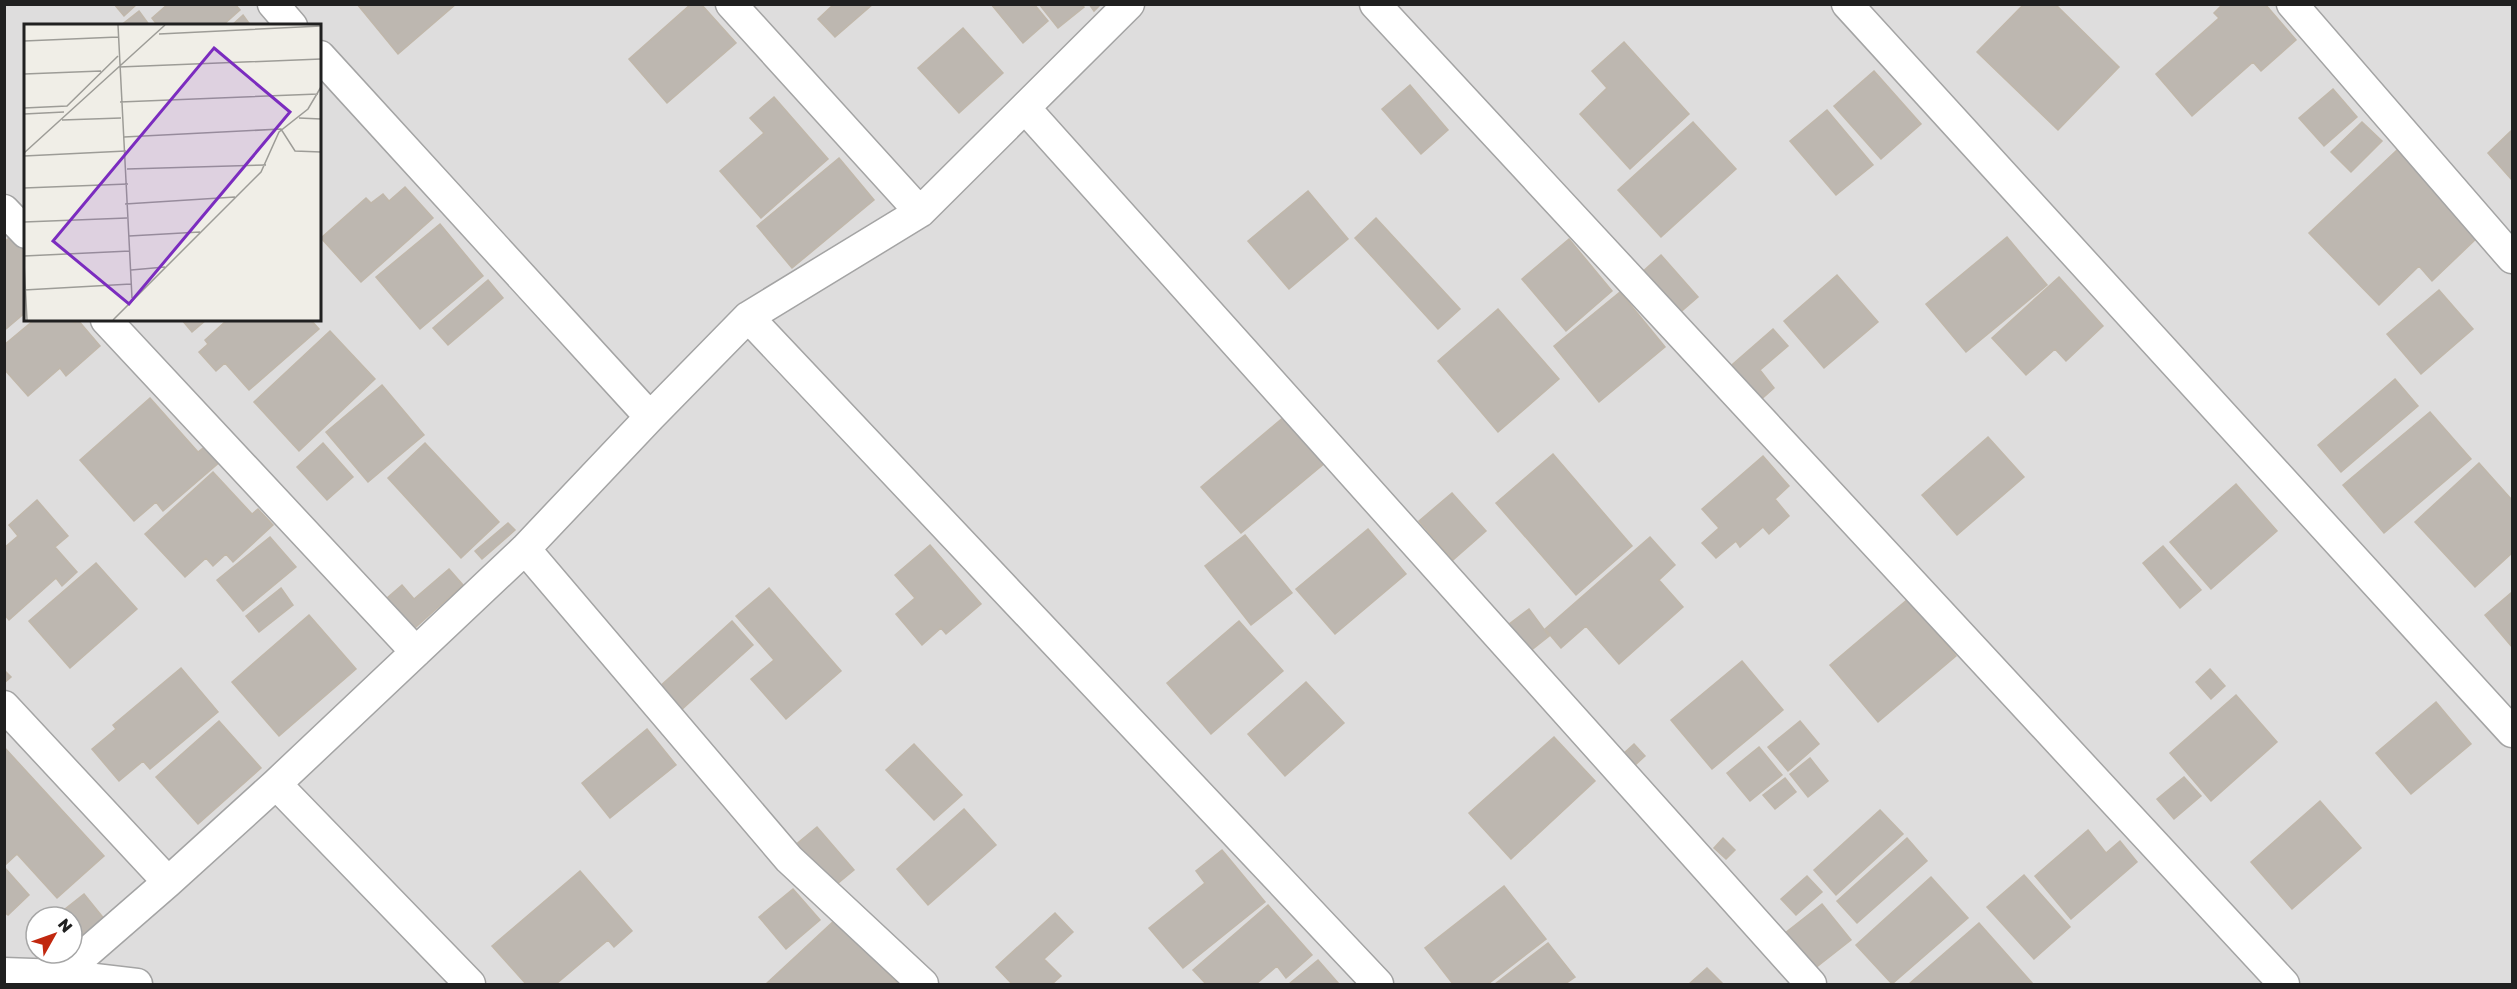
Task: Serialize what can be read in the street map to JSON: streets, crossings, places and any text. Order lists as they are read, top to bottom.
{
  "north": "top right"
}
